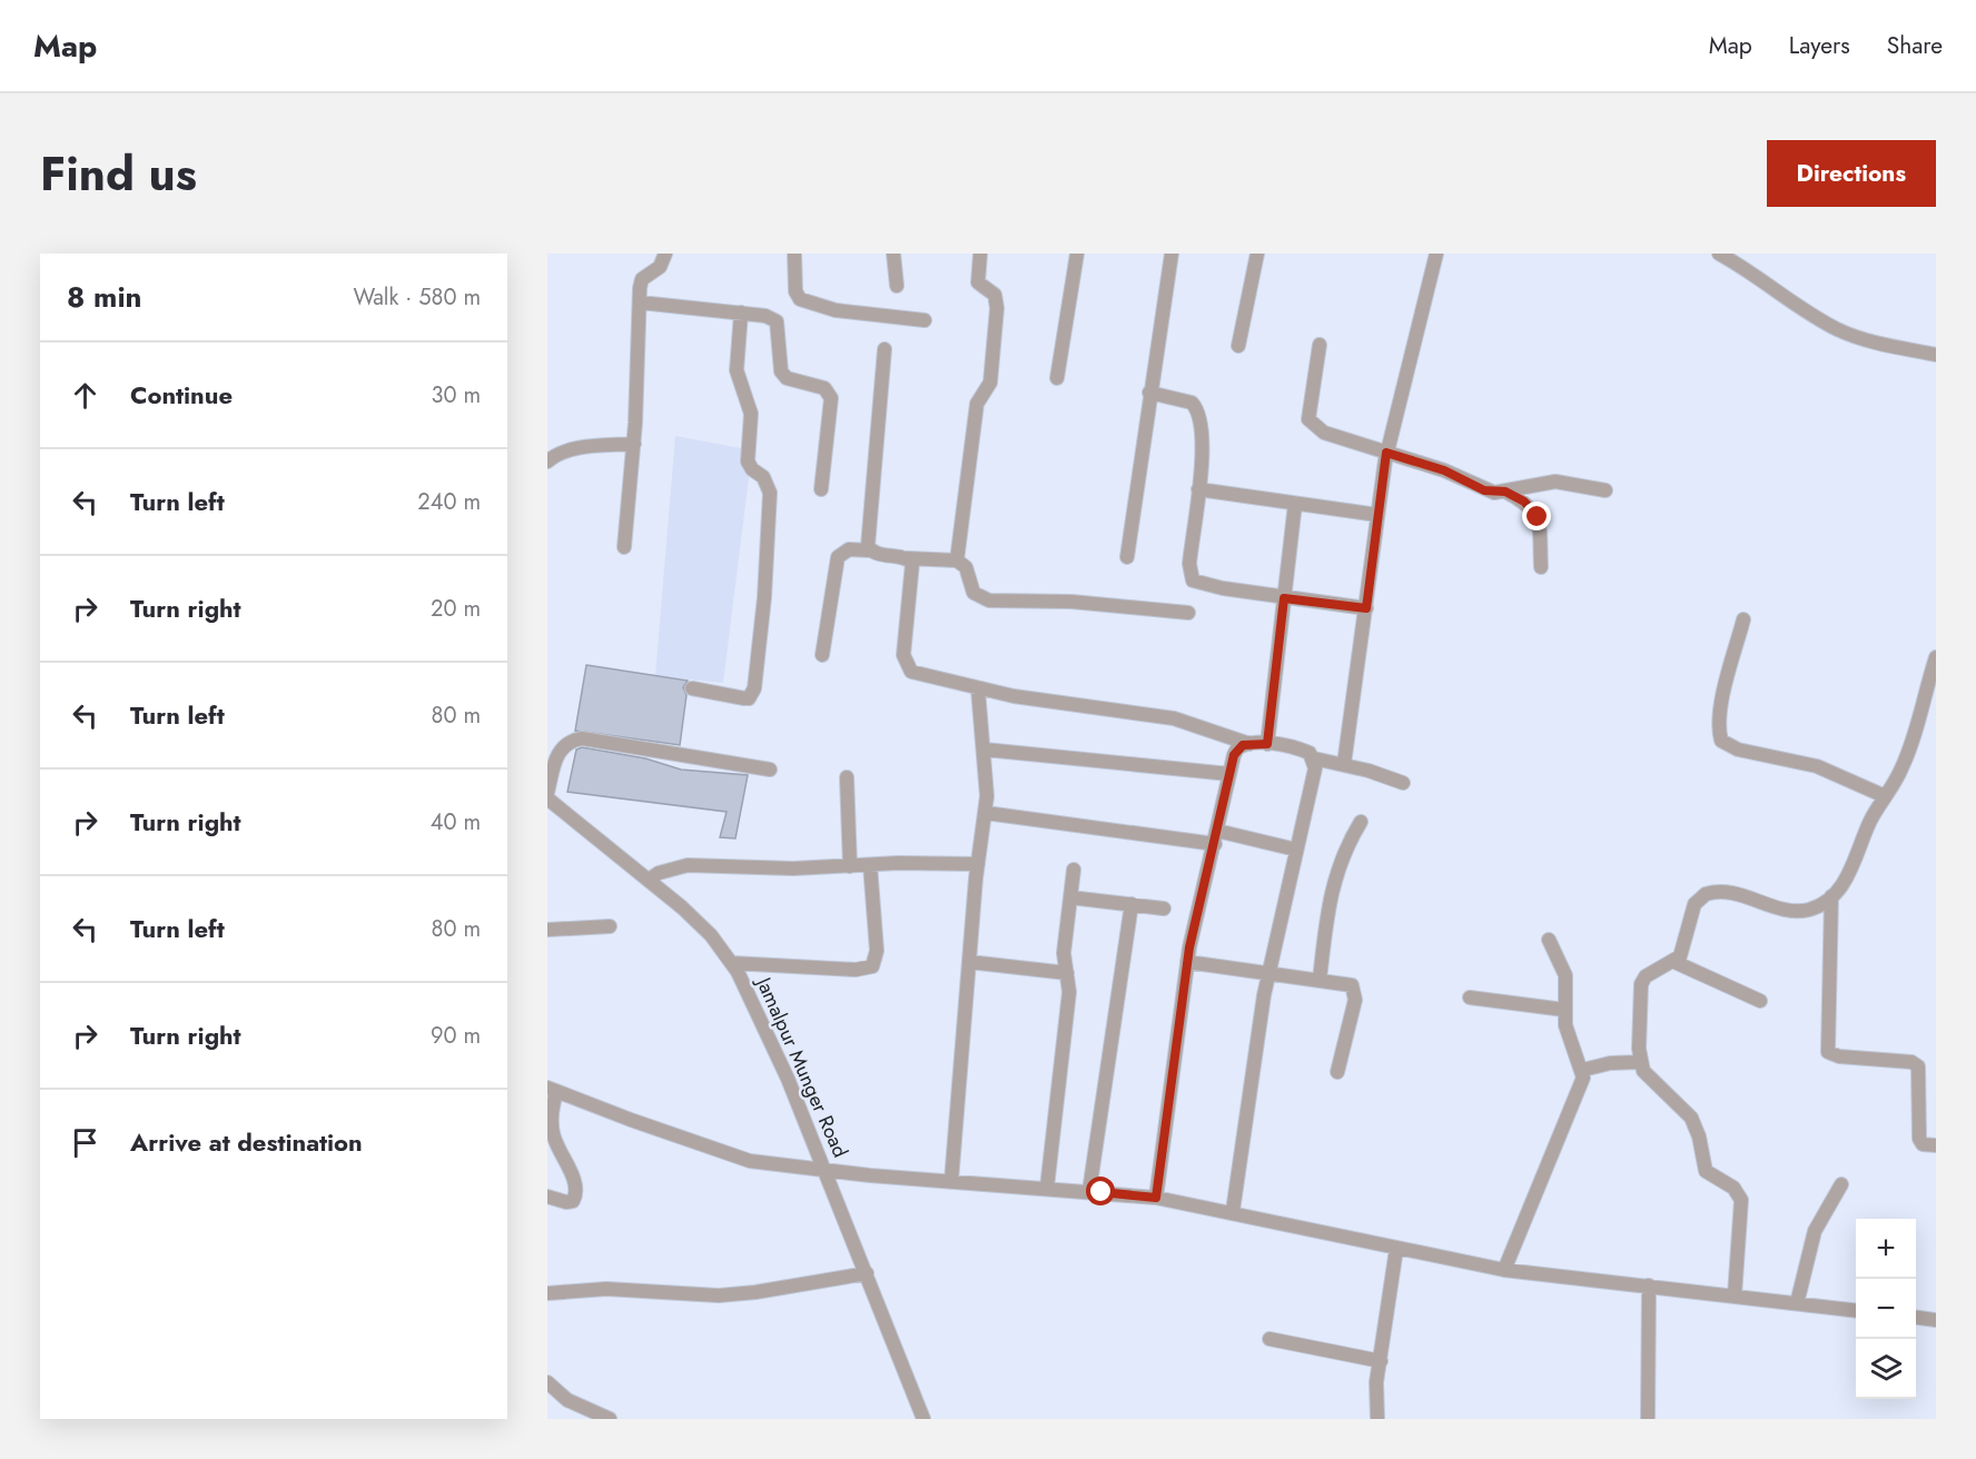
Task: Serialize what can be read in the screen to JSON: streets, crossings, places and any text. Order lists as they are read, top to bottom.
{
  "streets": {
    "street": ["Jamalpur Munger Road"]
  },
  "page": {
    "header": "Map",
    "nav": ["Map", "Layers", "Share"],
    "title": "Find us",
    "buttons": "Directions",
    "heading": ["8 min", "Walk · 580 m"],
    "list": [
      ["Continue", "30 m"],
      ["Turn left", "240 m"],
      ["Turn right", "20 m"],
      ["Turn left", "80 m"],
      ["Turn right", "40 m"],
      ["Turn left", "80 m"],
      ["Turn right", "90 m"],
      "Arrive at destination"
    ],
    "map_buttons": ["+", "−"]
  }
}
